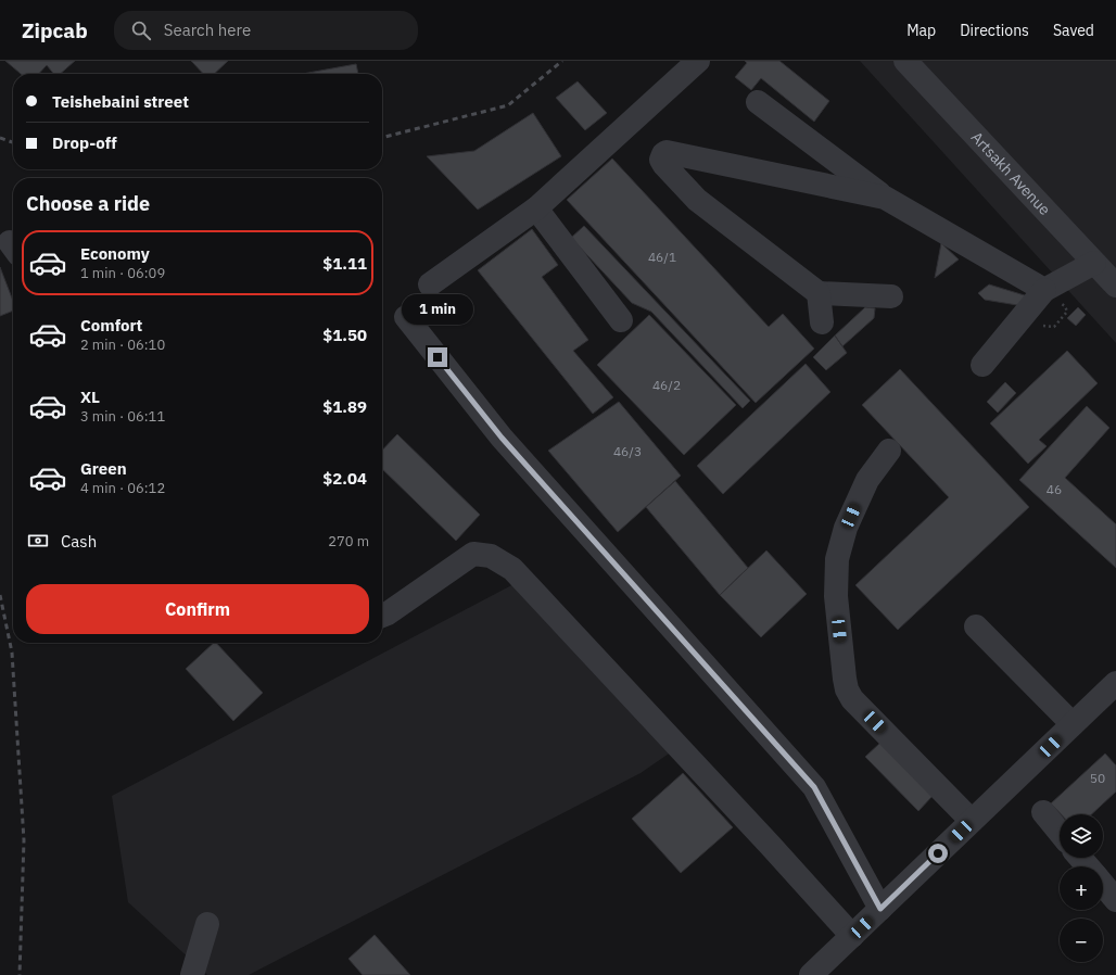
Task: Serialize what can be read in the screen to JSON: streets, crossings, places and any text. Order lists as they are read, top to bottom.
{
  "streets": {
    "street": ["Artsakh Avenue"]
  },
  "house_numbers": [
    "46/1",
    "46/2",
    "46/3",
    "46",
    "50"
  ],
  "page": {
    "header": "Zipcab",
    "search": "Search here",
    "nav": ["Map", "Directions", "Saved"],
    "banner": ["Teishebaini street", "Drop-off"],
    "heading": "Choose a ride",
    "list": [
      {
        "name": "Economy",
        "note": "1 min · 06:09",
        "value": "$1.11"
      },
      {
        "name": "Comfort",
        "note": "2 min · 06:10",
        "value": "$1.50"
      },
      {
        "name": "XL",
        "note": "3 min · 06:11",
        "value": "$1.89"
      },
      {
        "name": "Green",
        "note": "4 min · 06:12",
        "value": "$2.04"
      }
    ],
    "bubble": "1 min",
    "pay": ["Cash", "270 m"],
    "buttons": "Confirm",
    "map_buttons": ["+", "−"]
  }
}
